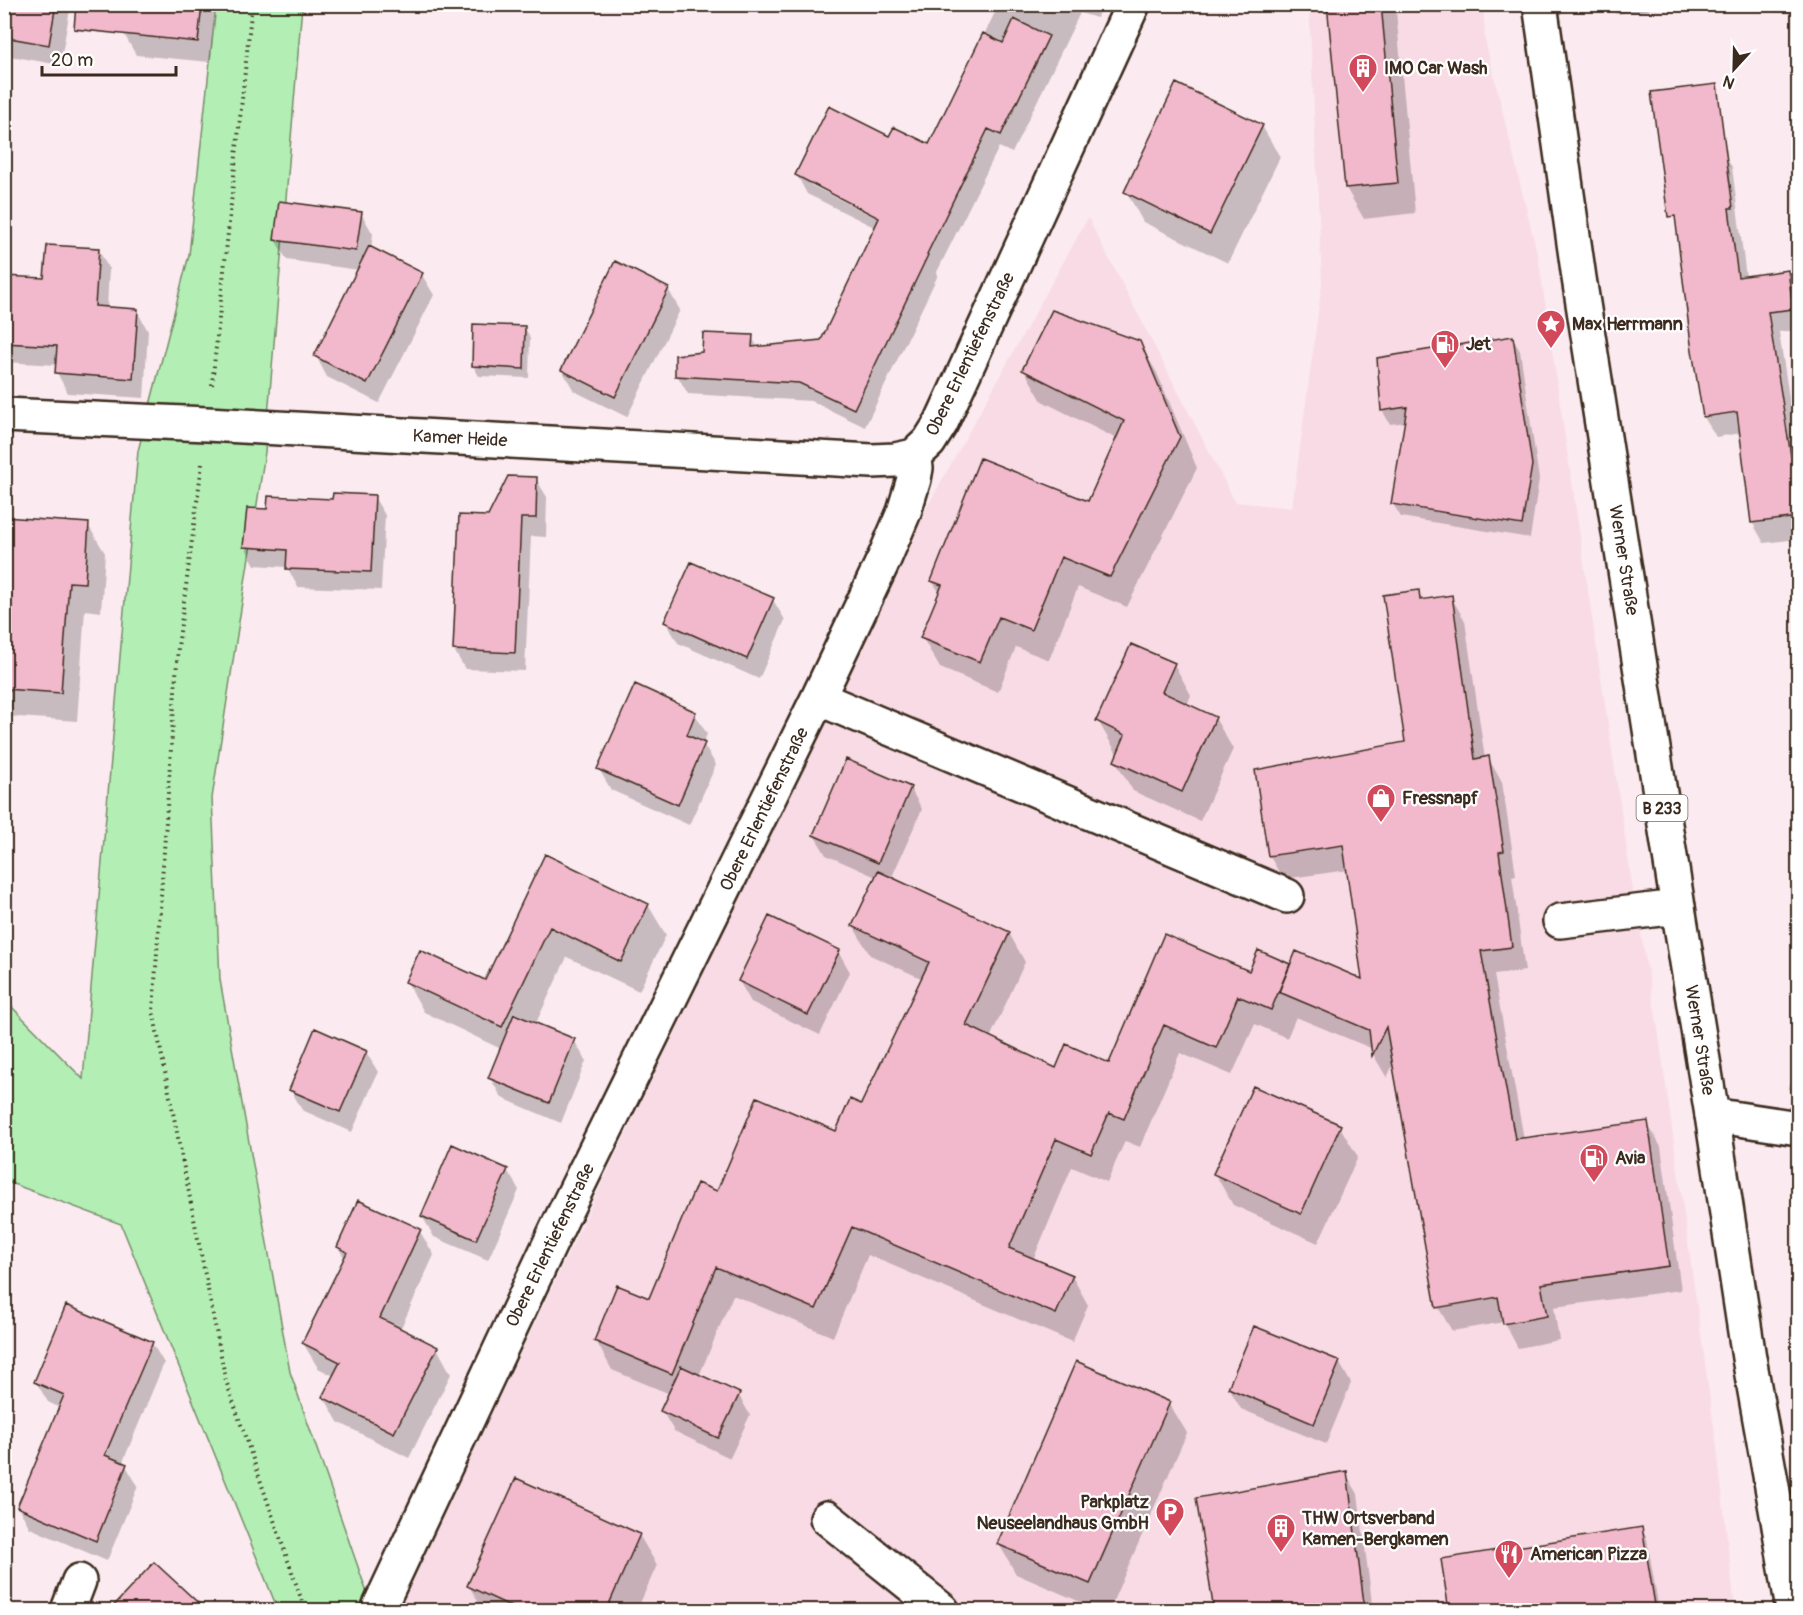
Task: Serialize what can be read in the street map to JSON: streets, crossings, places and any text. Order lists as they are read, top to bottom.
{
  "streets": {
    "street": [
      "Obere Erlentiefenstraße",
      "Kamer Heide",
      "Werner Straße",
      "B 233"
    ]
  },
  "crossings": [
    ["Obere Erlentiefenstraße", "Kamer Heide"]
  ],
  "places": {
    "building": ["IMO Car Wash", "THW Ortsverband Kamen-Bergkamen"],
    "place": ["Max Herrmann"],
    "fuel station": ["Jet", "Avia"],
    "shop": ["Fressnapf"],
    "parking": ["Parkplatz Neuseelandhaus GmbH"],
    "restaurant": ["American Pizza"]
  },
  "scale_bar": "20 m",
  "north": "bottom"
}
